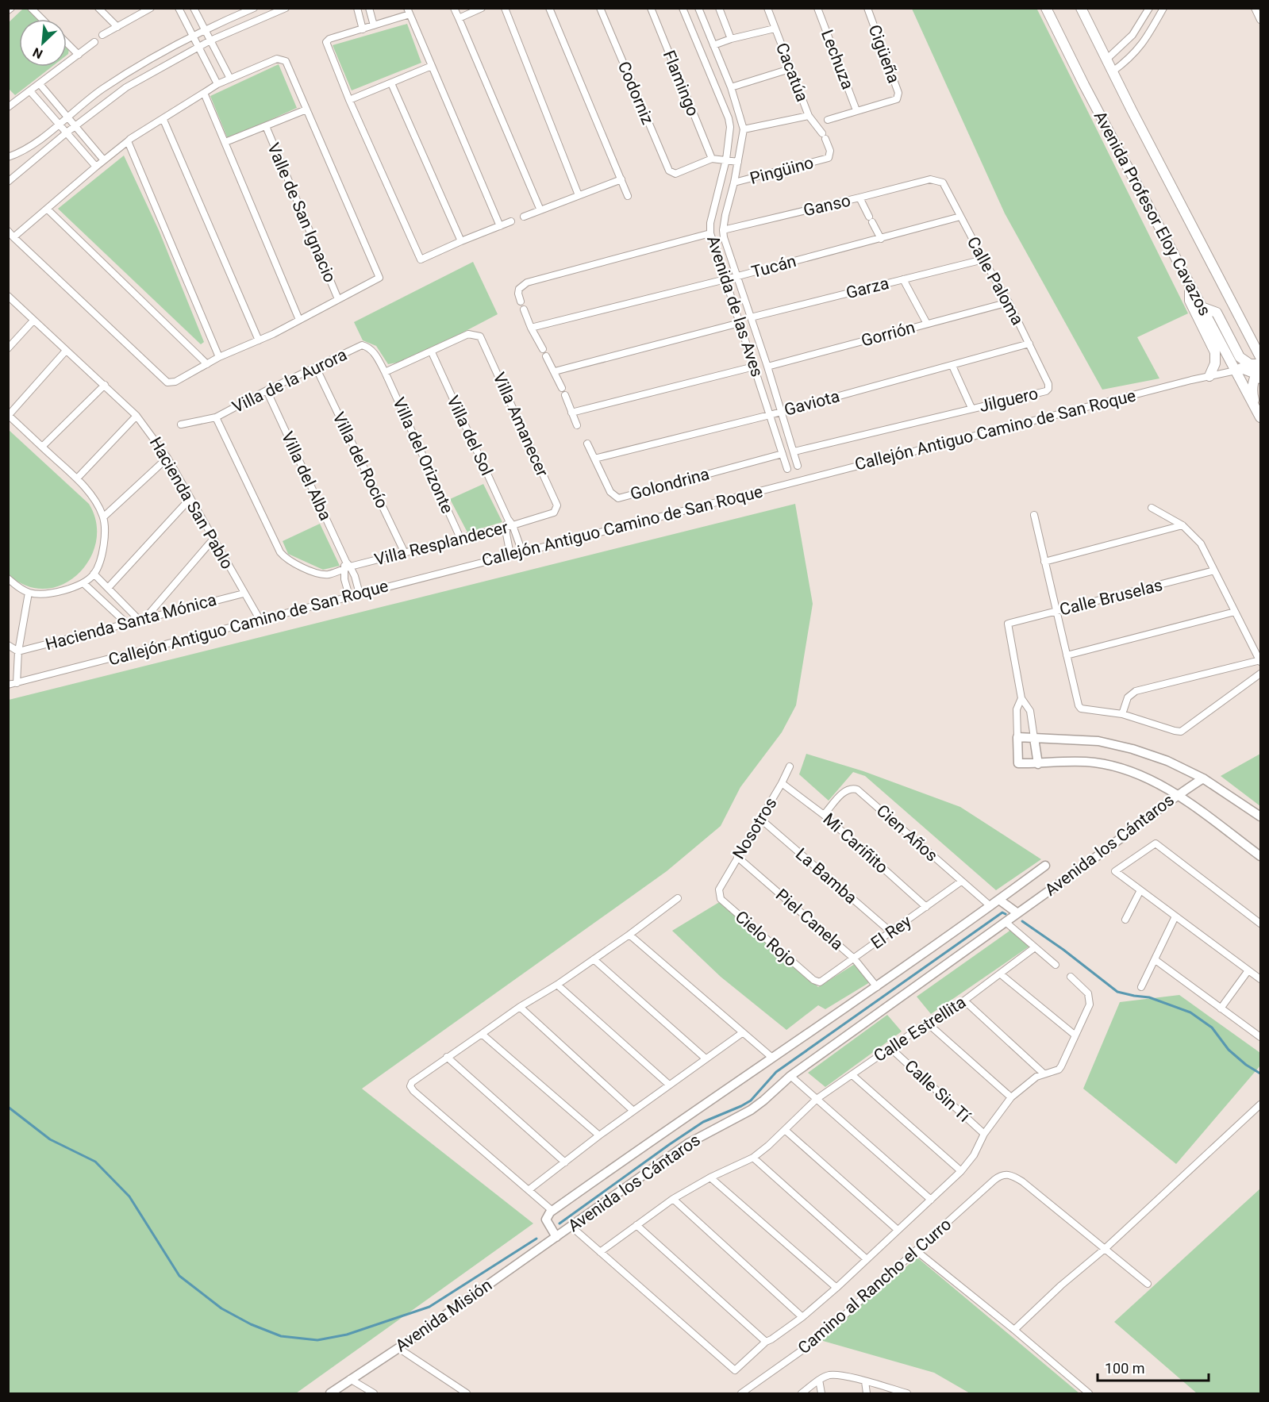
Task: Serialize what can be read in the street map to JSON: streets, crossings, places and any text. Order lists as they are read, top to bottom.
{
  "streets": {
    "main road": ["Avenida Profesor Eloy Cavazos"],
    "street": [
      "Cigüeña",
      "Lechuza",
      "Cacatúa",
      "Flamingo",
      "Codorniz",
      "Pingüino",
      "Ganso",
      "Valle de San Ignacio",
      "Tucán",
      "Calle Paloma",
      "Garza",
      "Avenida de las Aves",
      "Gorrión",
      "Villa de la Aurora",
      "Jilguero",
      "Gaviota",
      "Villa Amanecer",
      "Callejón Antiguo Camino de San Roque",
      "Villa del Sol",
      "Villa del Orizonte",
      "Villa del Rocío",
      "Villa del Alba",
      "Golondrina",
      "Hacienda San Pablo",
      "Villa Resplandecer",
      "Calle Bruselas",
      "Hacienda Santa Mónica",
      "Nosotros",
      "Cien Años",
      "Mi Cariñito",
      "Avenida los Cántaros",
      "La Bamba",
      "Piel Canela",
      "El Rey",
      "Cielo Rojo",
      "Calle Estrellita",
      "Calle Sin Tí",
      "Camino al Rancho el Curro",
      "Avenida Misión"
    ]
  },
  "crossings": [
    ["Cigüeña", "Lechuza"],
    ["Cacatúa", "Pingüino"],
    ["Flamingo", "Codorniz"],
    ["Pingüino", "Avenida de las Aves"],
    ["Ganso", "Calle Paloma"],
    ["Ganso", "Avenida de las Aves"],
    ["Avenida Profesor Eloy Cavazos", "Callejón Antiguo Camino de San Roque"],
    ["Tucán", "Calle Paloma"],
    ["Tucán", "Avenida de las Aves"],
    ["Calle Paloma", "Garza"],
    ["Calle Paloma", "Gorrión"],
    ["Calle Paloma", "Jilguero"],
    ["Calle Paloma", "Gaviota"],
    ["Garza", "Avenida de las Aves"],
    ["Avenida de las Aves", "Gorrión"],
    ["Avenida de las Aves", "Gaviota"],
    ["Avenida de las Aves", "Golondrina"],
    ["Villa de la Aurora", "Villa del Orizonte"],
    ["Villa de la Aurora", "Villa del Rocío"],
    ["Villa de la Aurora", "Villa del Alba"],
    ["Villa de la Aurora", "Villa Resplandecer"],
    ["Gaviota", "Golondrina"],
    ["Villa Amanecer", "Villa del Sol"],
    ["Villa Amanecer", "Villa Resplandecer"],
    ["Callejón Antiguo Camino de San Roque", "Villa del Sol"],
    ["Callejón Antiguo Camino de San Roque", "Villa del Alba"],
    ["Callejón Antiguo Camino de San Roque", "Hacienda San Pablo"],
    ["Villa del Sol", "Villa Resplandecer"],
    ["Villa del Orizonte", "Villa Resplandecer"],
    ["Villa del Rocío", "Villa Resplandecer"],
    ["Villa del Alba", "Villa Resplandecer"],
    ["Hacienda San Pablo", "Hacienda Santa Mónica"],
    ["Nosotros", "Mi Cariñito"],
    ["Nosotros", "La Bamba"],
    ["Nosotros", "Piel Canela"],
    ["Nosotros", "Cielo Rojo"],
    ["Cien Años", "Mi Cariñito"],
    ["Cien Años", "Avenida los Cántaros"],
    ["Cien Años", "El Rey"],
    ["Mi Cariñito", "El Rey"],
    ["Avenida los Cántaros", "Piel Canela"],
    ["Avenida los Cántaros", "Avenida Misión"],
    ["La Bamba", "El Rey"],
    ["Piel Canela", "El Rey"],
    ["El Rey", "Cielo Rojo"],
    ["Calle Estrellita", "Calle Sin Tí"]
  ],
  "scale_bar": "100 m",
  "north": "bottom left"
}
